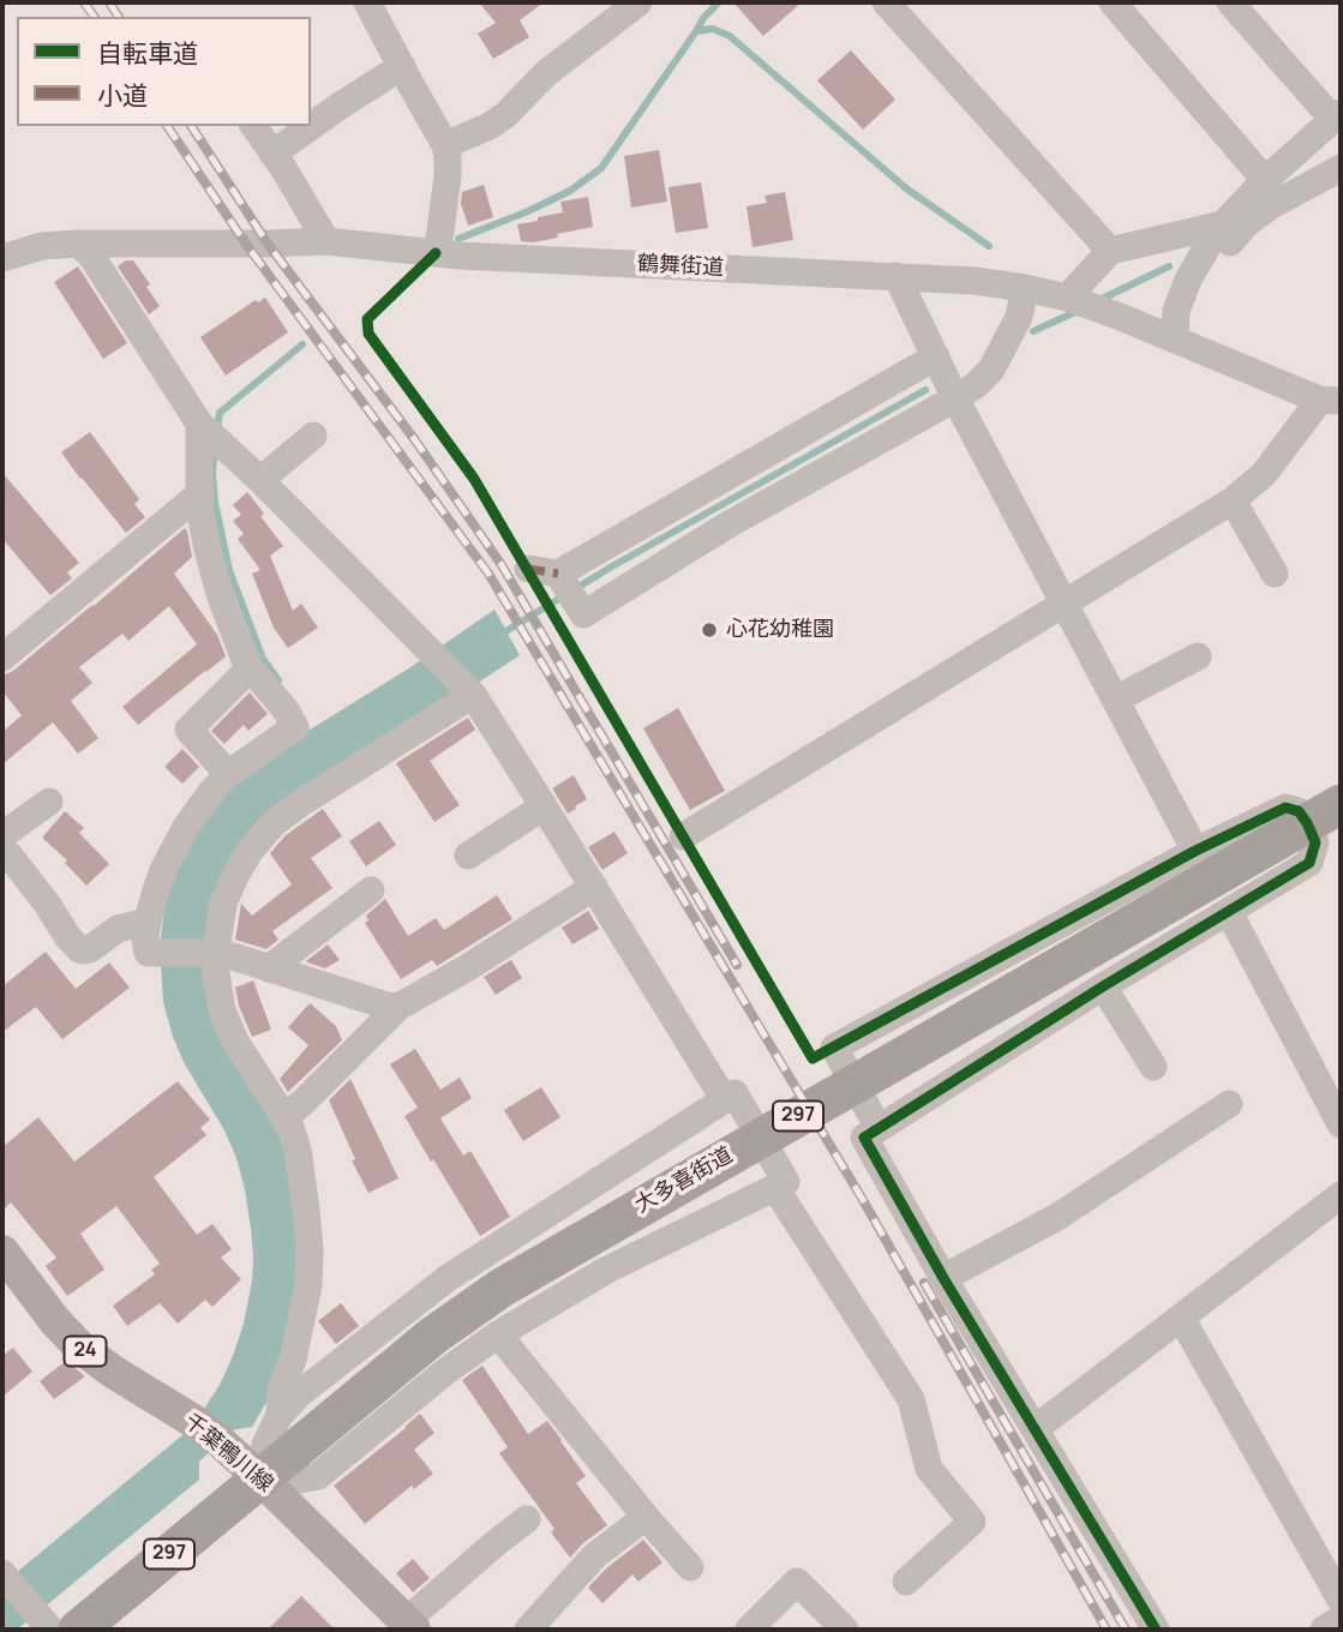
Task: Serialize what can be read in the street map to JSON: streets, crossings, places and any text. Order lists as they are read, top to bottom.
{
  "streets": {
    "highway": ["297", "大多喜街道"],
    "main road": ["24", "千葉鴨川線"],
    "street": ["鶴舞街道"]
  },
  "crossings": [
    ["大多喜街道", "千葉鴨川線"]
  ],
  "places": ["心花幼稚園"],
  "legend": ["自転車道", "小道"]
}
